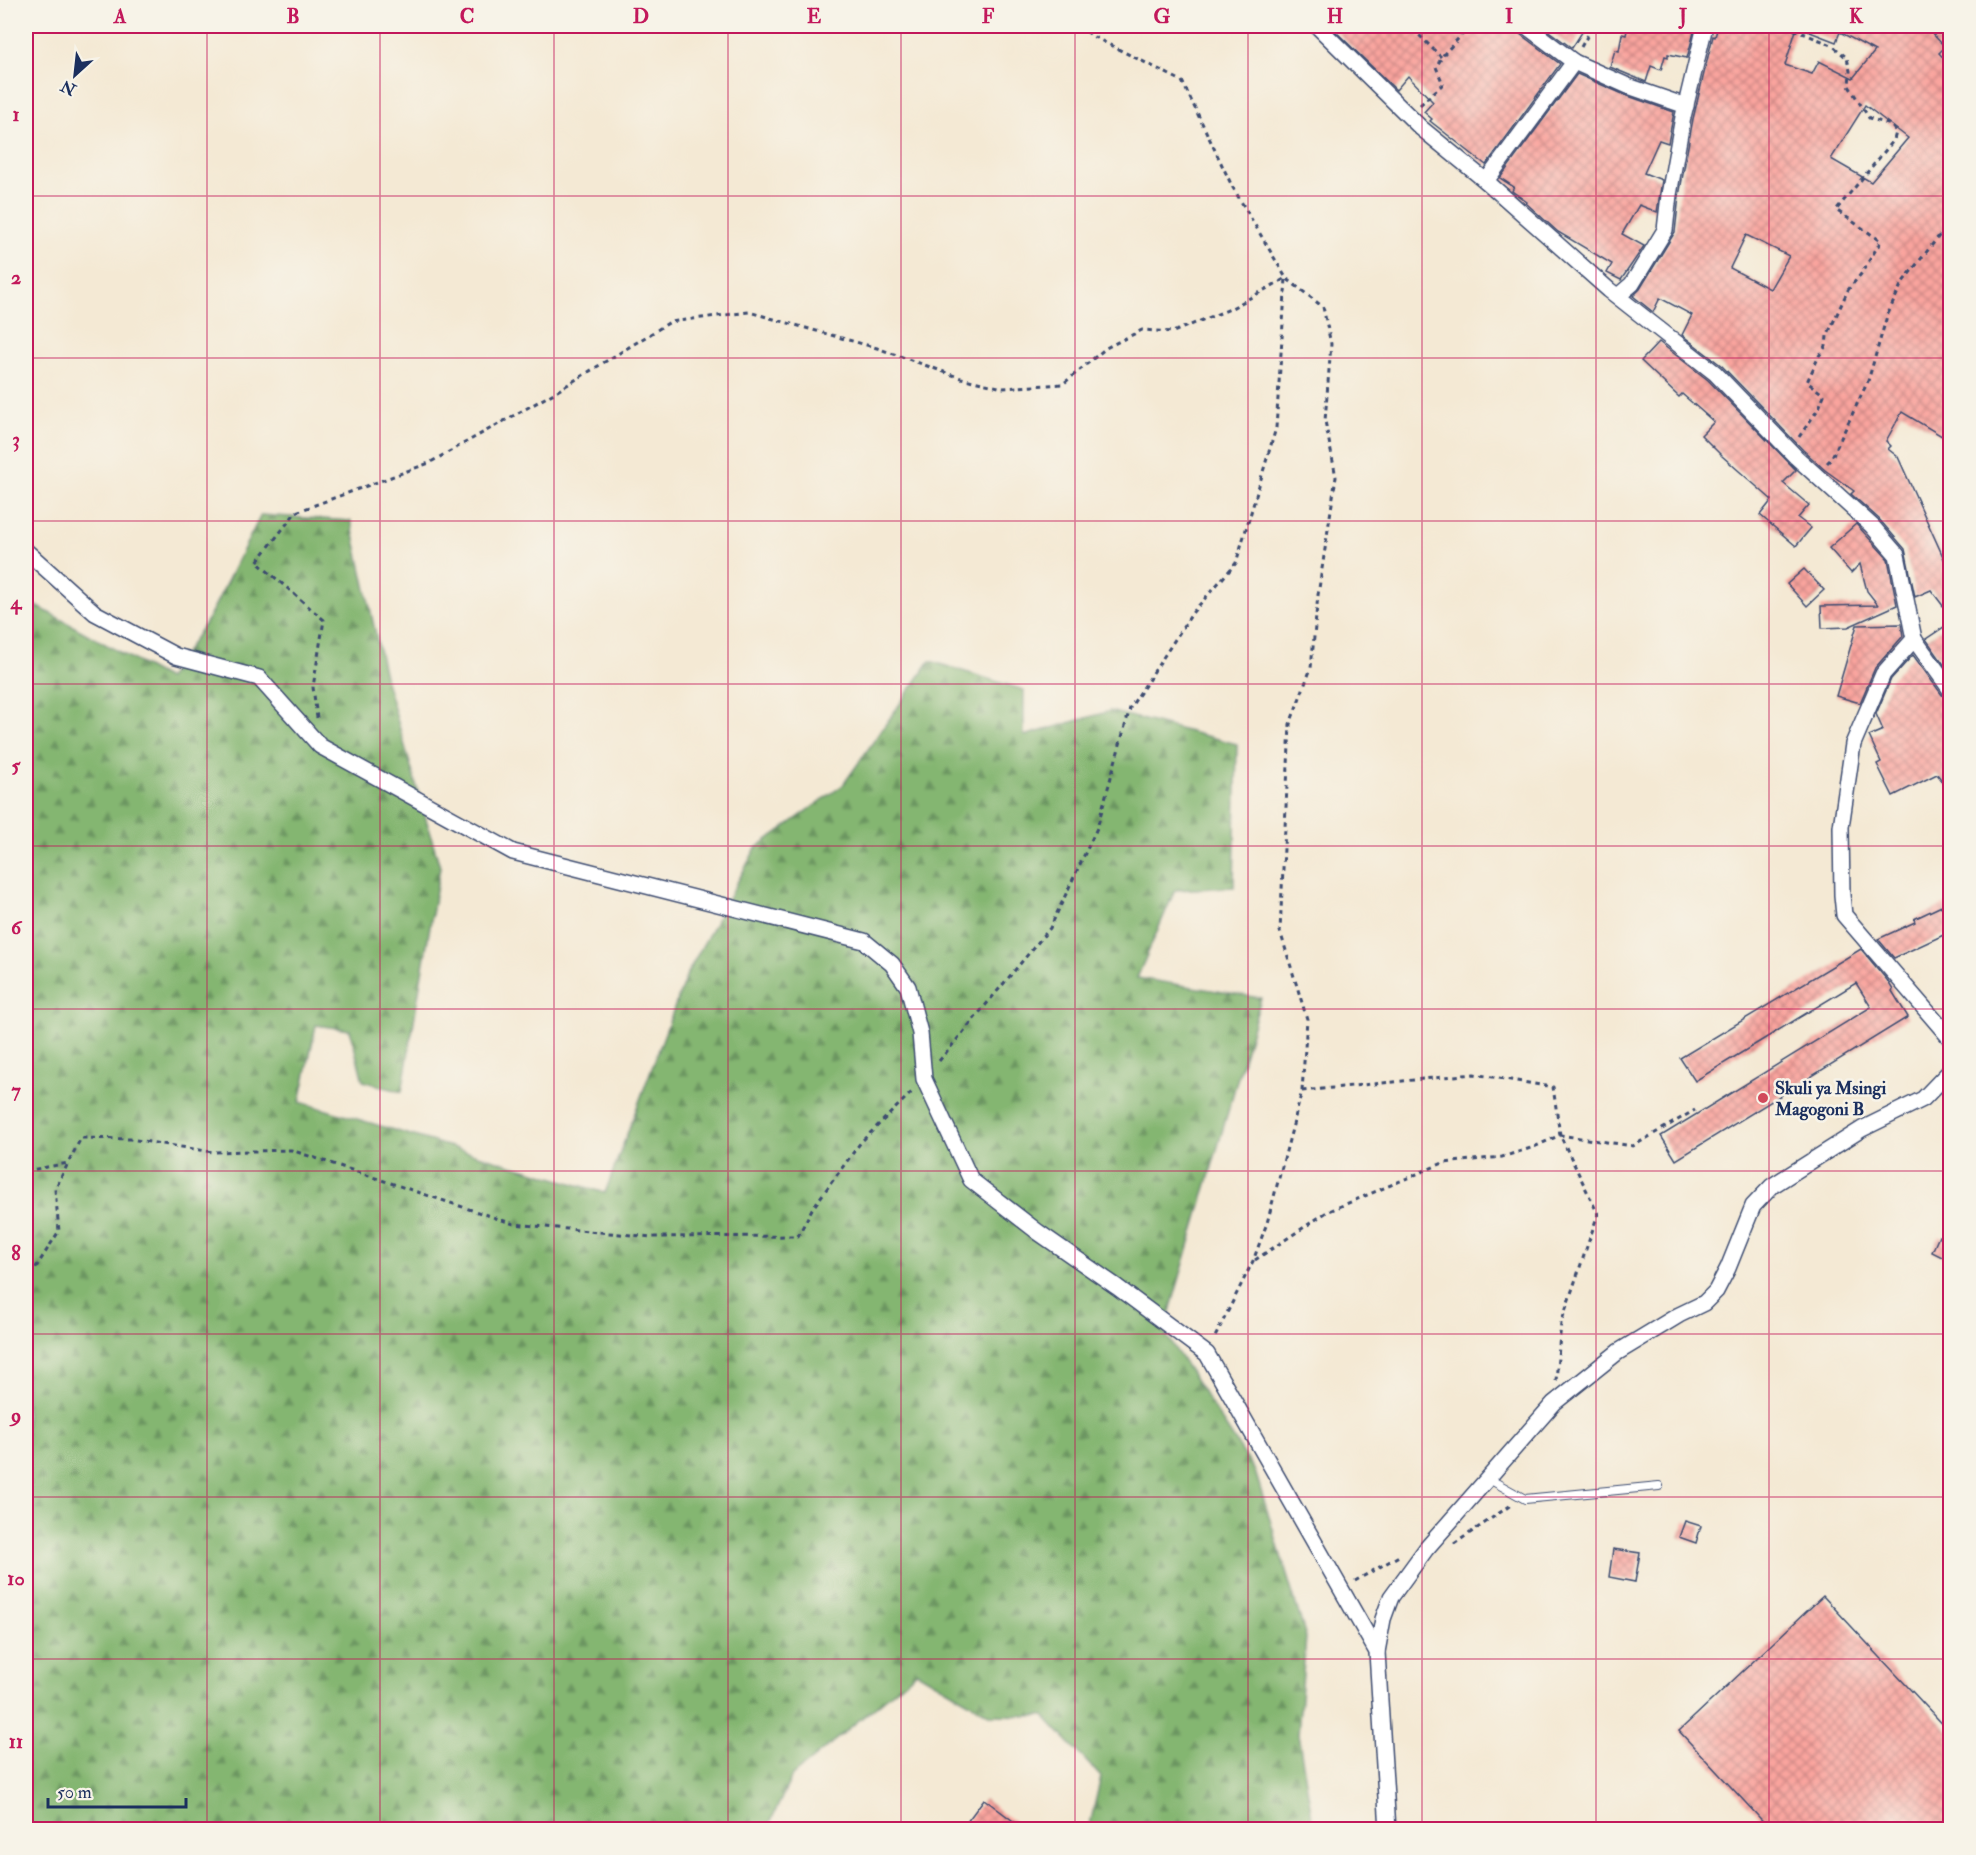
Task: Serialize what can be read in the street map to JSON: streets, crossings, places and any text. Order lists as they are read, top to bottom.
{
  "places": ["Skuli ya Msingi Magogoni B"],
  "scale_bar": "50 m",
  "north": "bottom left",
  "grid": {
    "columns": [
      "A",
      "B",
      "C",
      "D",
      "E",
      "F",
      "G",
      "H",
      "I",
      "J",
      "K"
    ],
    "rows": [
      "1",
      "2",
      "3",
      "4",
      "5",
      "6",
      "7",
      "8",
      "9",
      "10",
      "11"
    ]
  }
}
